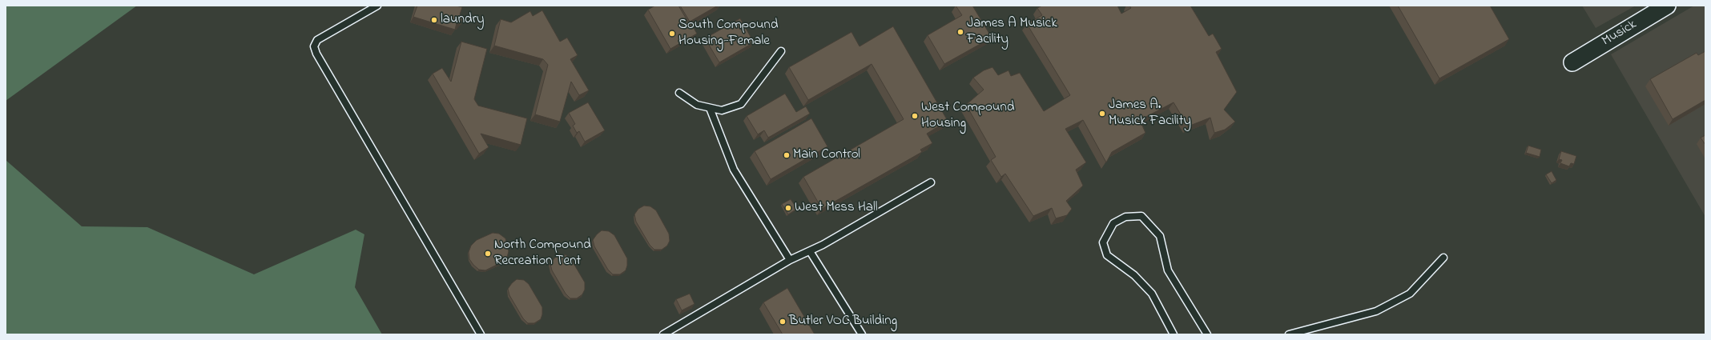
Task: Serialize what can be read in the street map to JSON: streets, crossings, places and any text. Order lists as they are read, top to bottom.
{
  "streets": {
    "street": ["Musick"]
  },
  "places": [
    "laundry",
    "James A Musick Facility",
    "South Compound Housing-Female",
    "James A. Musick Facility",
    "West Compound Housing",
    "Main Control",
    "West Mess Hall",
    "North Compound Recreation Tent",
    "Butler VOC Building"
  ]
}
